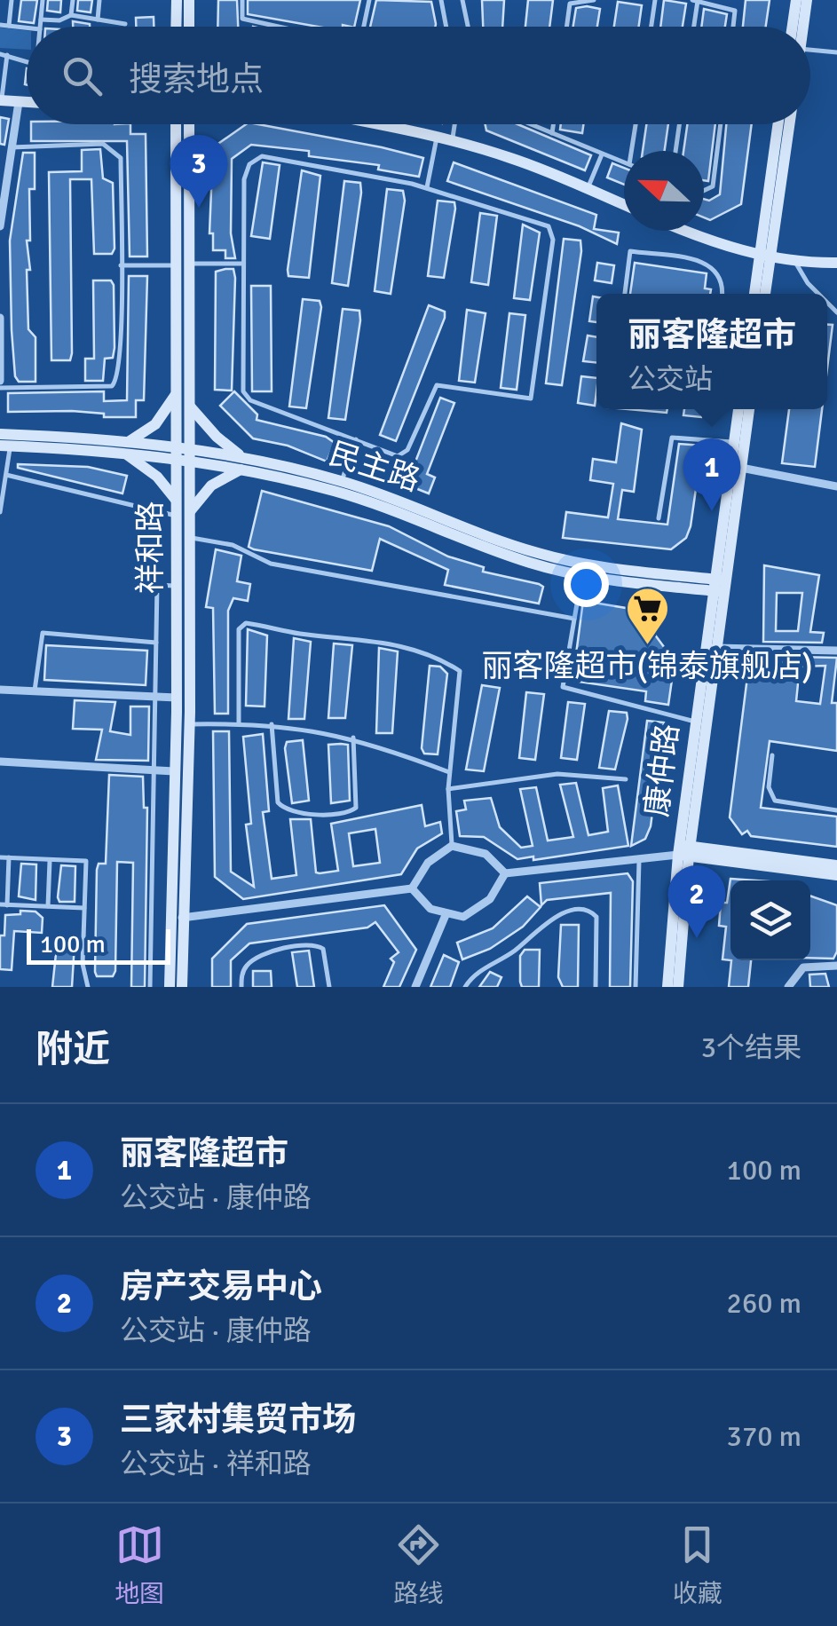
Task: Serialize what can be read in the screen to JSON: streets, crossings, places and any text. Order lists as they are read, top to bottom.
{
  "streets": {
    "main road": ["民主路", "祥和路", "康仲路"]
  },
  "crossings": [
    ["民主路", "祥和路"],
    ["民主路", "康仲路"]
  ],
  "places": {
    "supermarket": ["丽客隆超市(锦泰旗舰店)"]
  },
  "scale_bar": "100 m",
  "north": "left",
  "page": {
    "search": "搜索地点",
    "pins": ["3", "1", "2"],
    "popup": ["丽客隆超市", "公交站"],
    "scale": "100 m",
    "heading": ["附近", "3个结果"],
    "list": [
      {
        "mark": "1",
        "name": "丽客隆超市",
        "note": "公交站 · 康仲路",
        "value": "100 m"
      },
      {
        "mark": "2",
        "name": "房产交易中心",
        "note": "公交站 · 康仲路",
        "value": "260 m"
      },
      {
        "mark": "3",
        "name": "三家村集贸市场",
        "note": "公交站 · 祥和路",
        "value": "370 m"
      }
    ],
    "nav": ["地图", "路线", "收藏"]
  }
}
